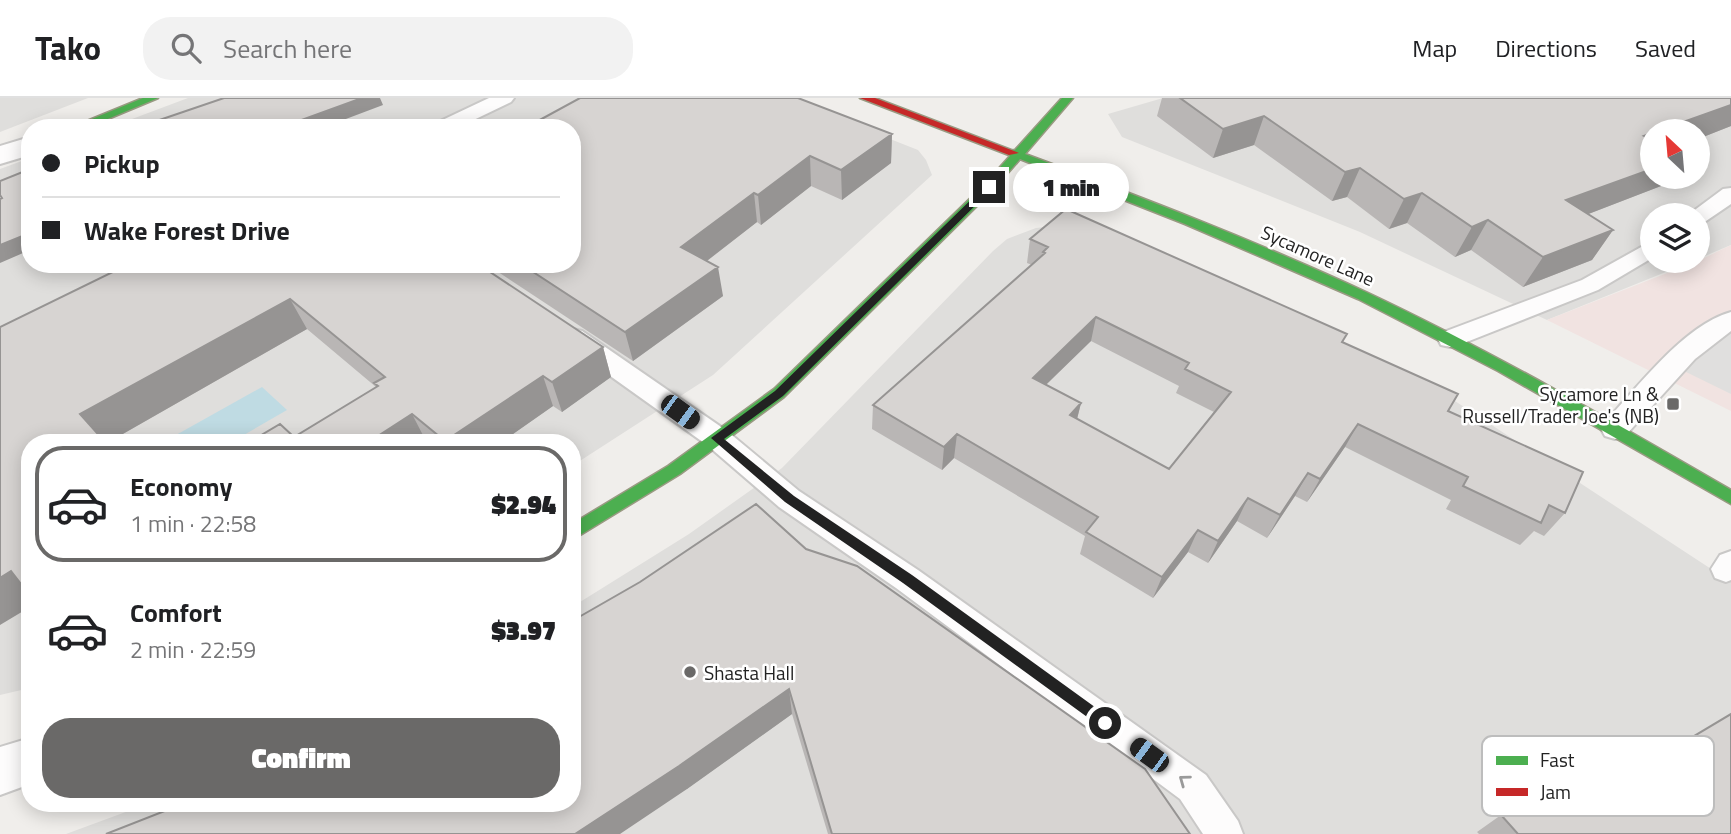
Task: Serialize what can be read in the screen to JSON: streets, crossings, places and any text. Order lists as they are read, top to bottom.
{
  "streets": {
    "street": ["Sycamore Lane"]
  },
  "places": {
    "transit": ["Sycamore Ln & Russell/Trader Joe's (NB)"],
    "other": ["Shasta Hall"]
  },
  "legend": ["Fast", "Jam"],
  "north": "top left",
  "page": {
    "header": "Tako",
    "search": "Search here",
    "nav": ["Map", "Directions", "Saved"],
    "banner": ["Pickup", "Wake Forest Drive"],
    "bubble": "1 min",
    "list": [
      {
        "name": "Economy",
        "note": "1 min · 22:58",
        "value": "$2.94"
      },
      {
        "name": "Comfort",
        "note": "2 min · 22:59",
        "value": "$3.97"
      }
    ],
    "buttons": "Confirm"
  }
}
